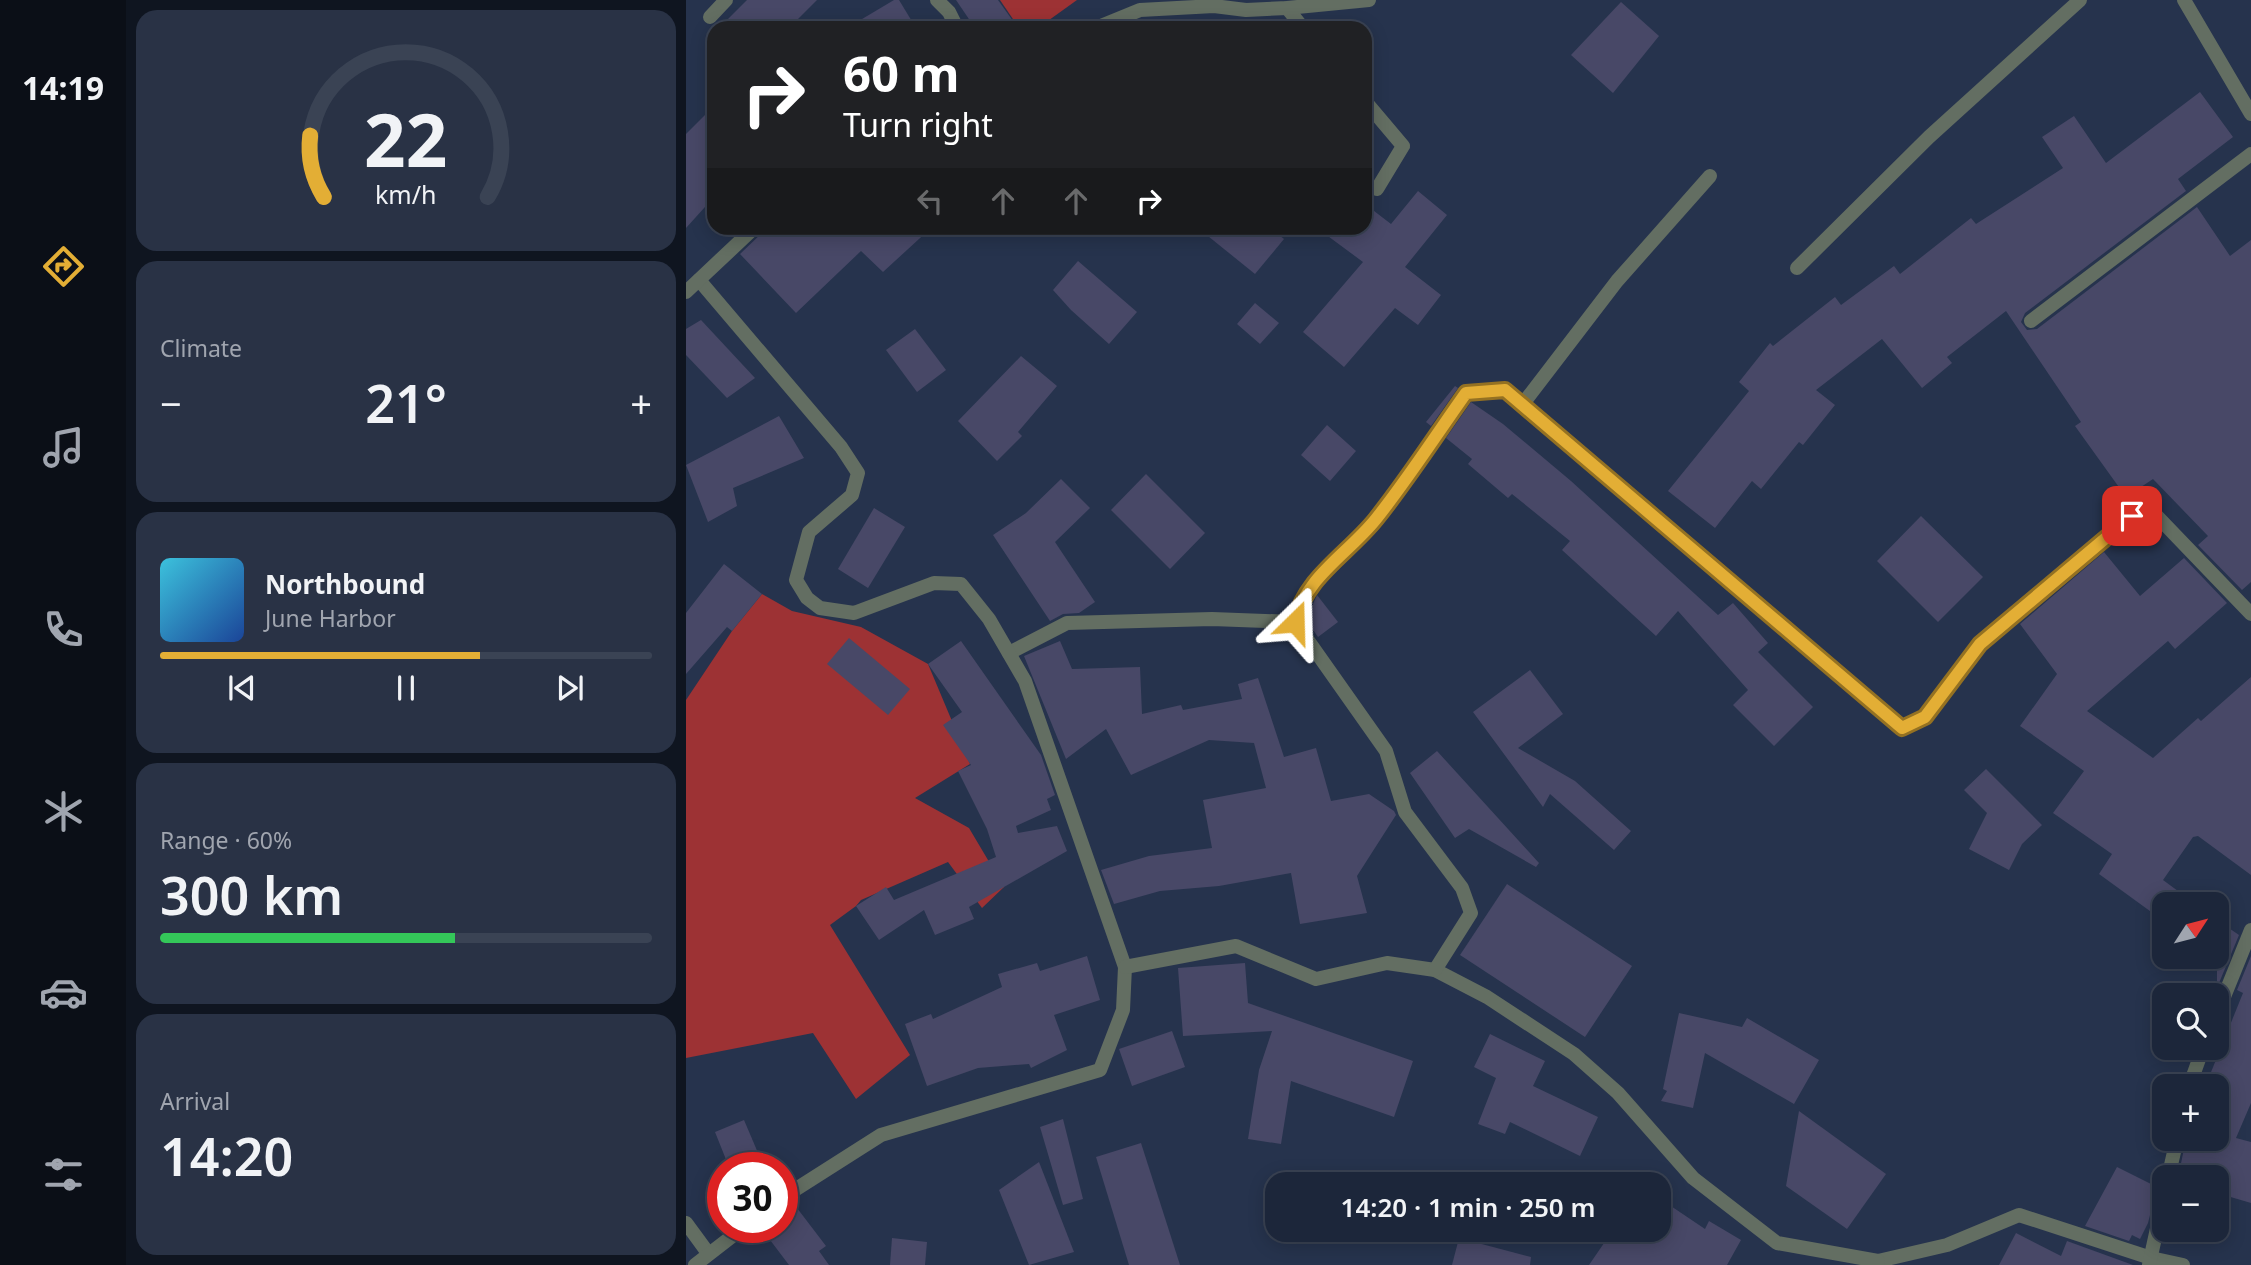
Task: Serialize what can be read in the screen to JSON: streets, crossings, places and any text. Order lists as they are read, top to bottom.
{
  "north": "top right",
  "page": {
    "tabs": "14:19",
    "turn": ["60 m", "Turn right"],
    "tile": [
      "Climate",
      ["Range · 60%", "300 km"],
      ["Arrival", "14:20"]
    ],
    "heat": ["−", "21°", "+"],
    "song": ["Northbound", "June Harbor"],
    "map_buttons": ["+", "−"],
    "limit": "30",
    "trip": "14:20 · 1 min · 250 m",
    "gauge": ["22", "km/h"]
  }
}
